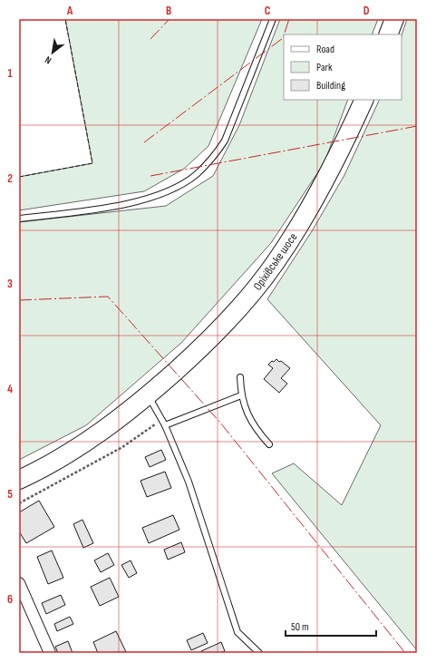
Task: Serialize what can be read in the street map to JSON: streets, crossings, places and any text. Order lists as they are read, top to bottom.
{
  "streets": {
    "highway": ["Оріхівське шосе"]
  },
  "legend": ["Road", "Park", "Building"],
  "scale_bar": "50 m",
  "north": "bottom left",
  "grid": {
    "columns": [
      "A",
      "B",
      "C",
      "D"
    ],
    "rows": [
      "1",
      "2",
      "3",
      "4",
      "5",
      "6"
    ]
  }
}
